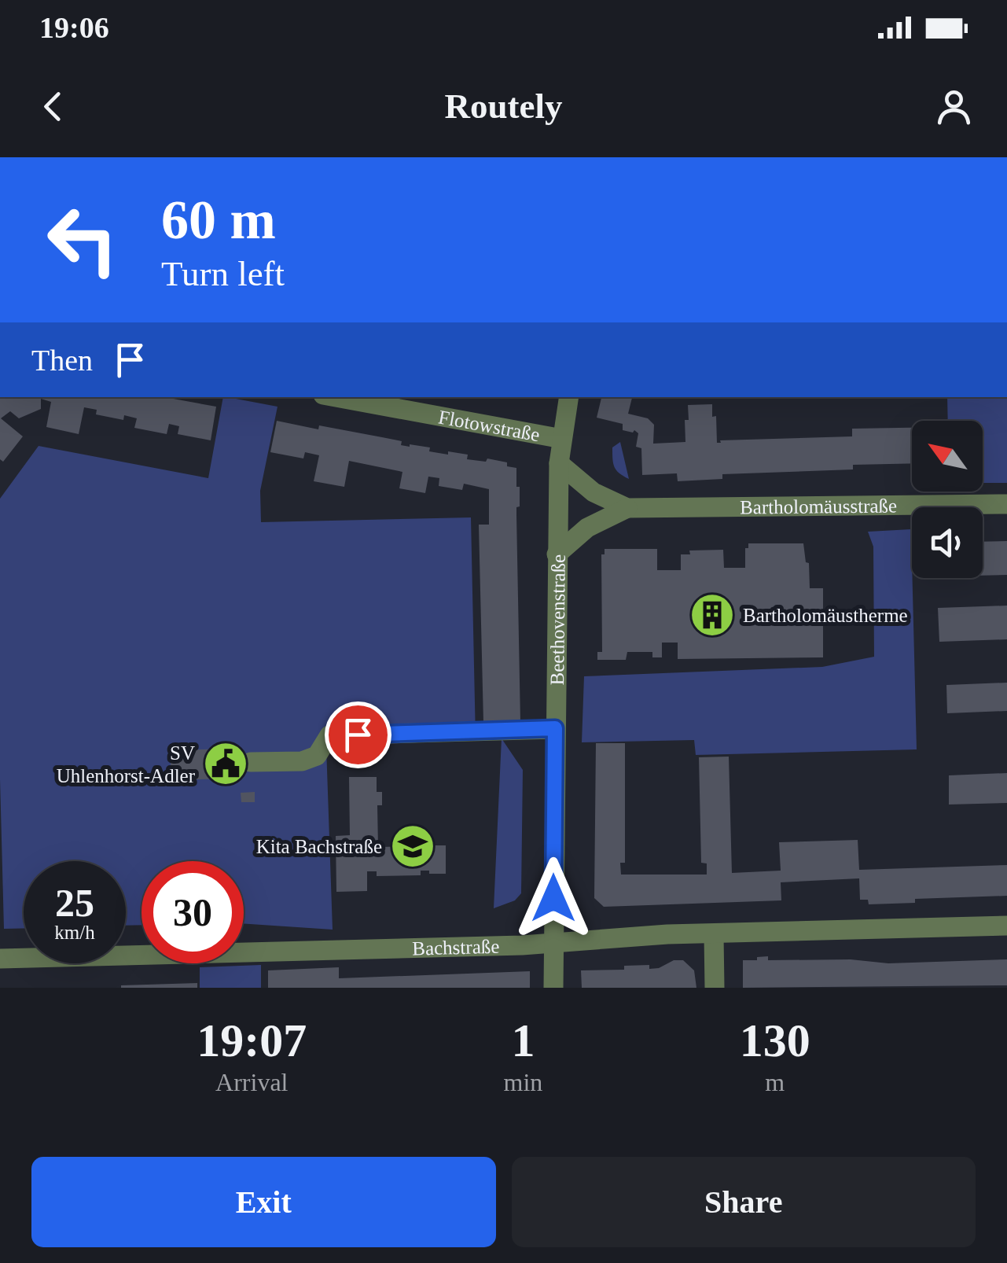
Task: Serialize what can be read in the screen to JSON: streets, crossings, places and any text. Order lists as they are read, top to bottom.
{
  "streets": {
    "street": [
      "Flotowstraße",
      "Bartholomäusstraße",
      "Beethovenstraße",
      "Bachstraße"
    ]
  },
  "crossings": [
    ["Flotowstraße", "Beethovenstraße"],
    ["Bartholomäusstraße", "Beethovenstraße"],
    ["Beethovenstraße", "Bachstraße"]
  ],
  "places": {
    "building": ["Bartholomäustherme"],
    "public building": ["SV Uhlenhorst-Adler"],
    "school or university": ["Kita Bachstraße"]
  },
  "north": "top left",
  "page": {
    "status": "19:06",
    "header": "Routely",
    "turn": ["60 m", "Turn left"],
    "then": "Then",
    "speed": "25 km/h",
    "limit": "30",
    "eta": [
      "19:07",
      "Arrival",
      "1",
      "min",
      "130",
      "m"
    ],
    "buttons": ["Exit", "Share"]
  }
}
